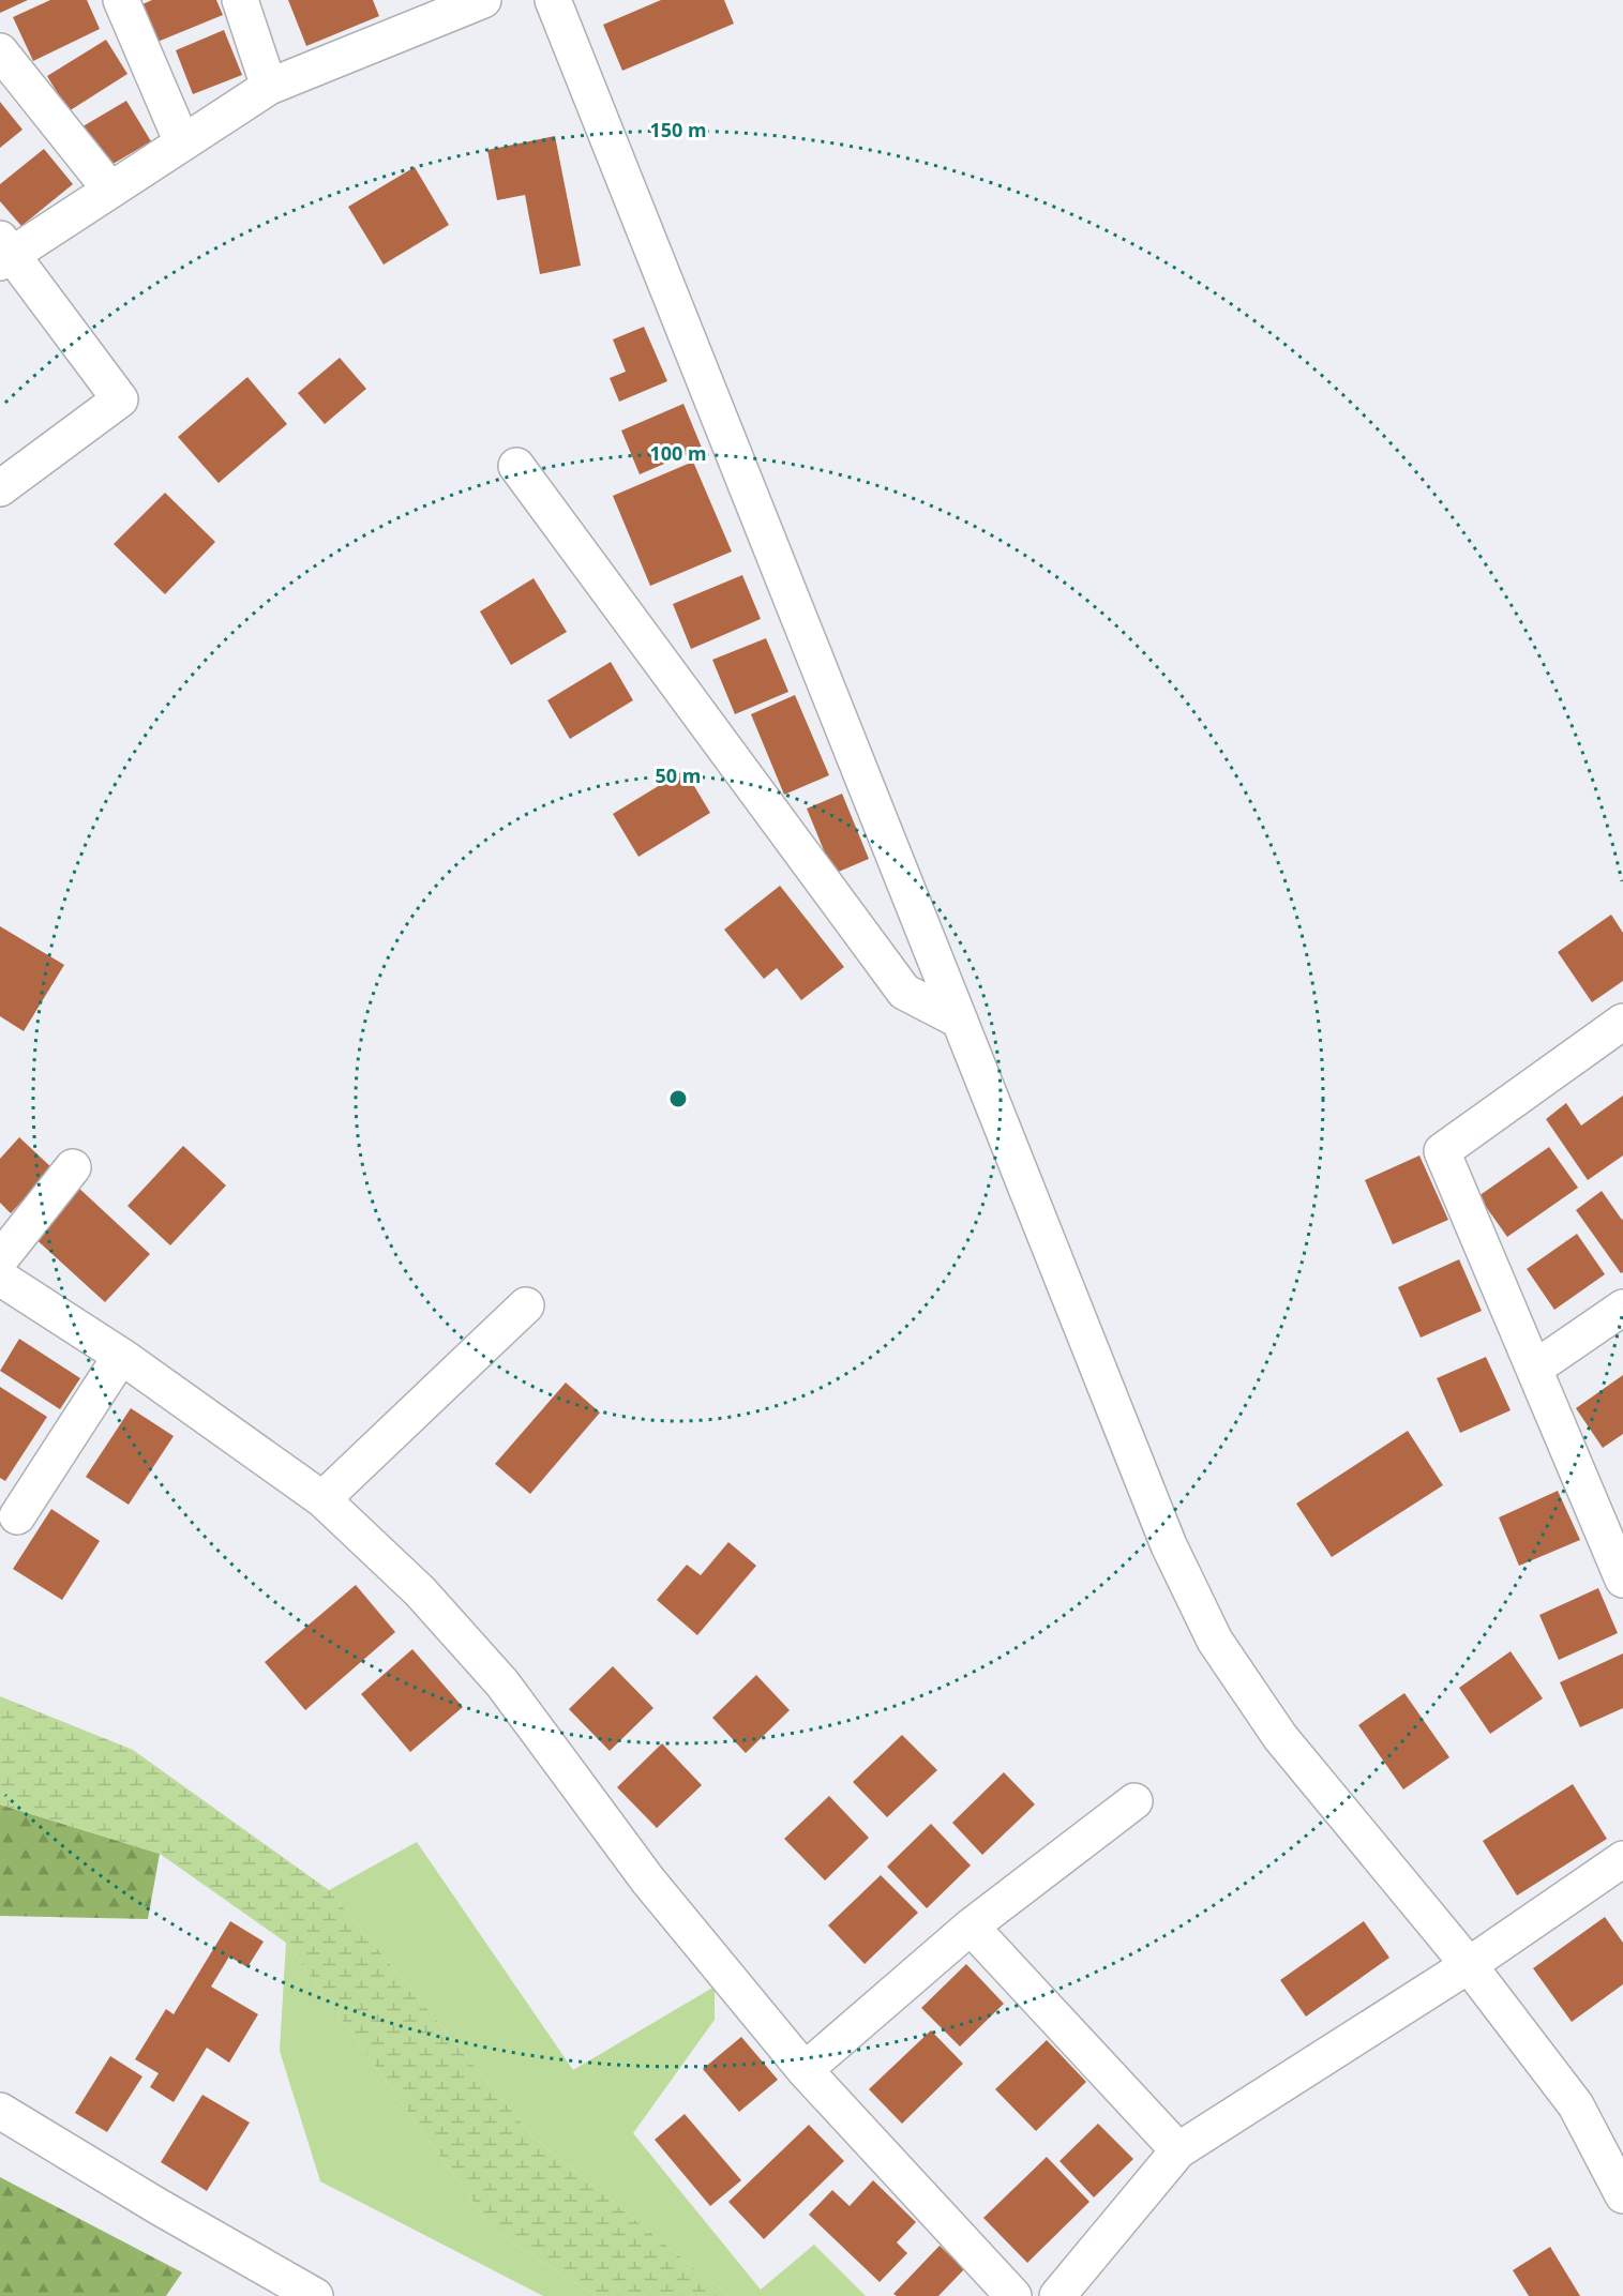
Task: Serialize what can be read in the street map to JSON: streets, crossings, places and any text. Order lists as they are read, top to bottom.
{
  "rings": ["150 m", "100 m", "50 m"]
}
